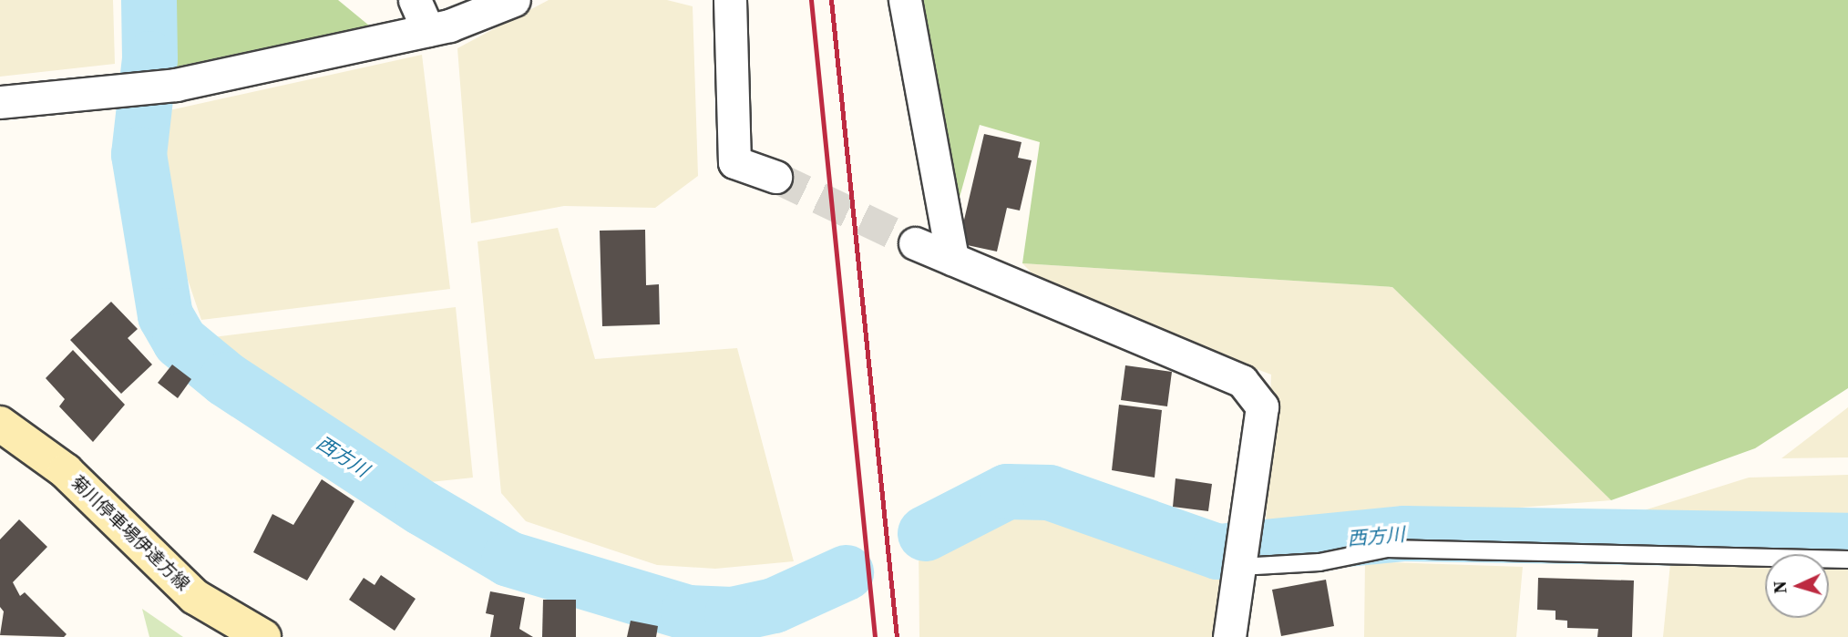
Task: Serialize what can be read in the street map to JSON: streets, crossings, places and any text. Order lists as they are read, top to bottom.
{
  "streets": {
    "main road": ["菊川停車場伊達方線"]
  },
  "water": ["西方川"],
  "north": "left"
}
